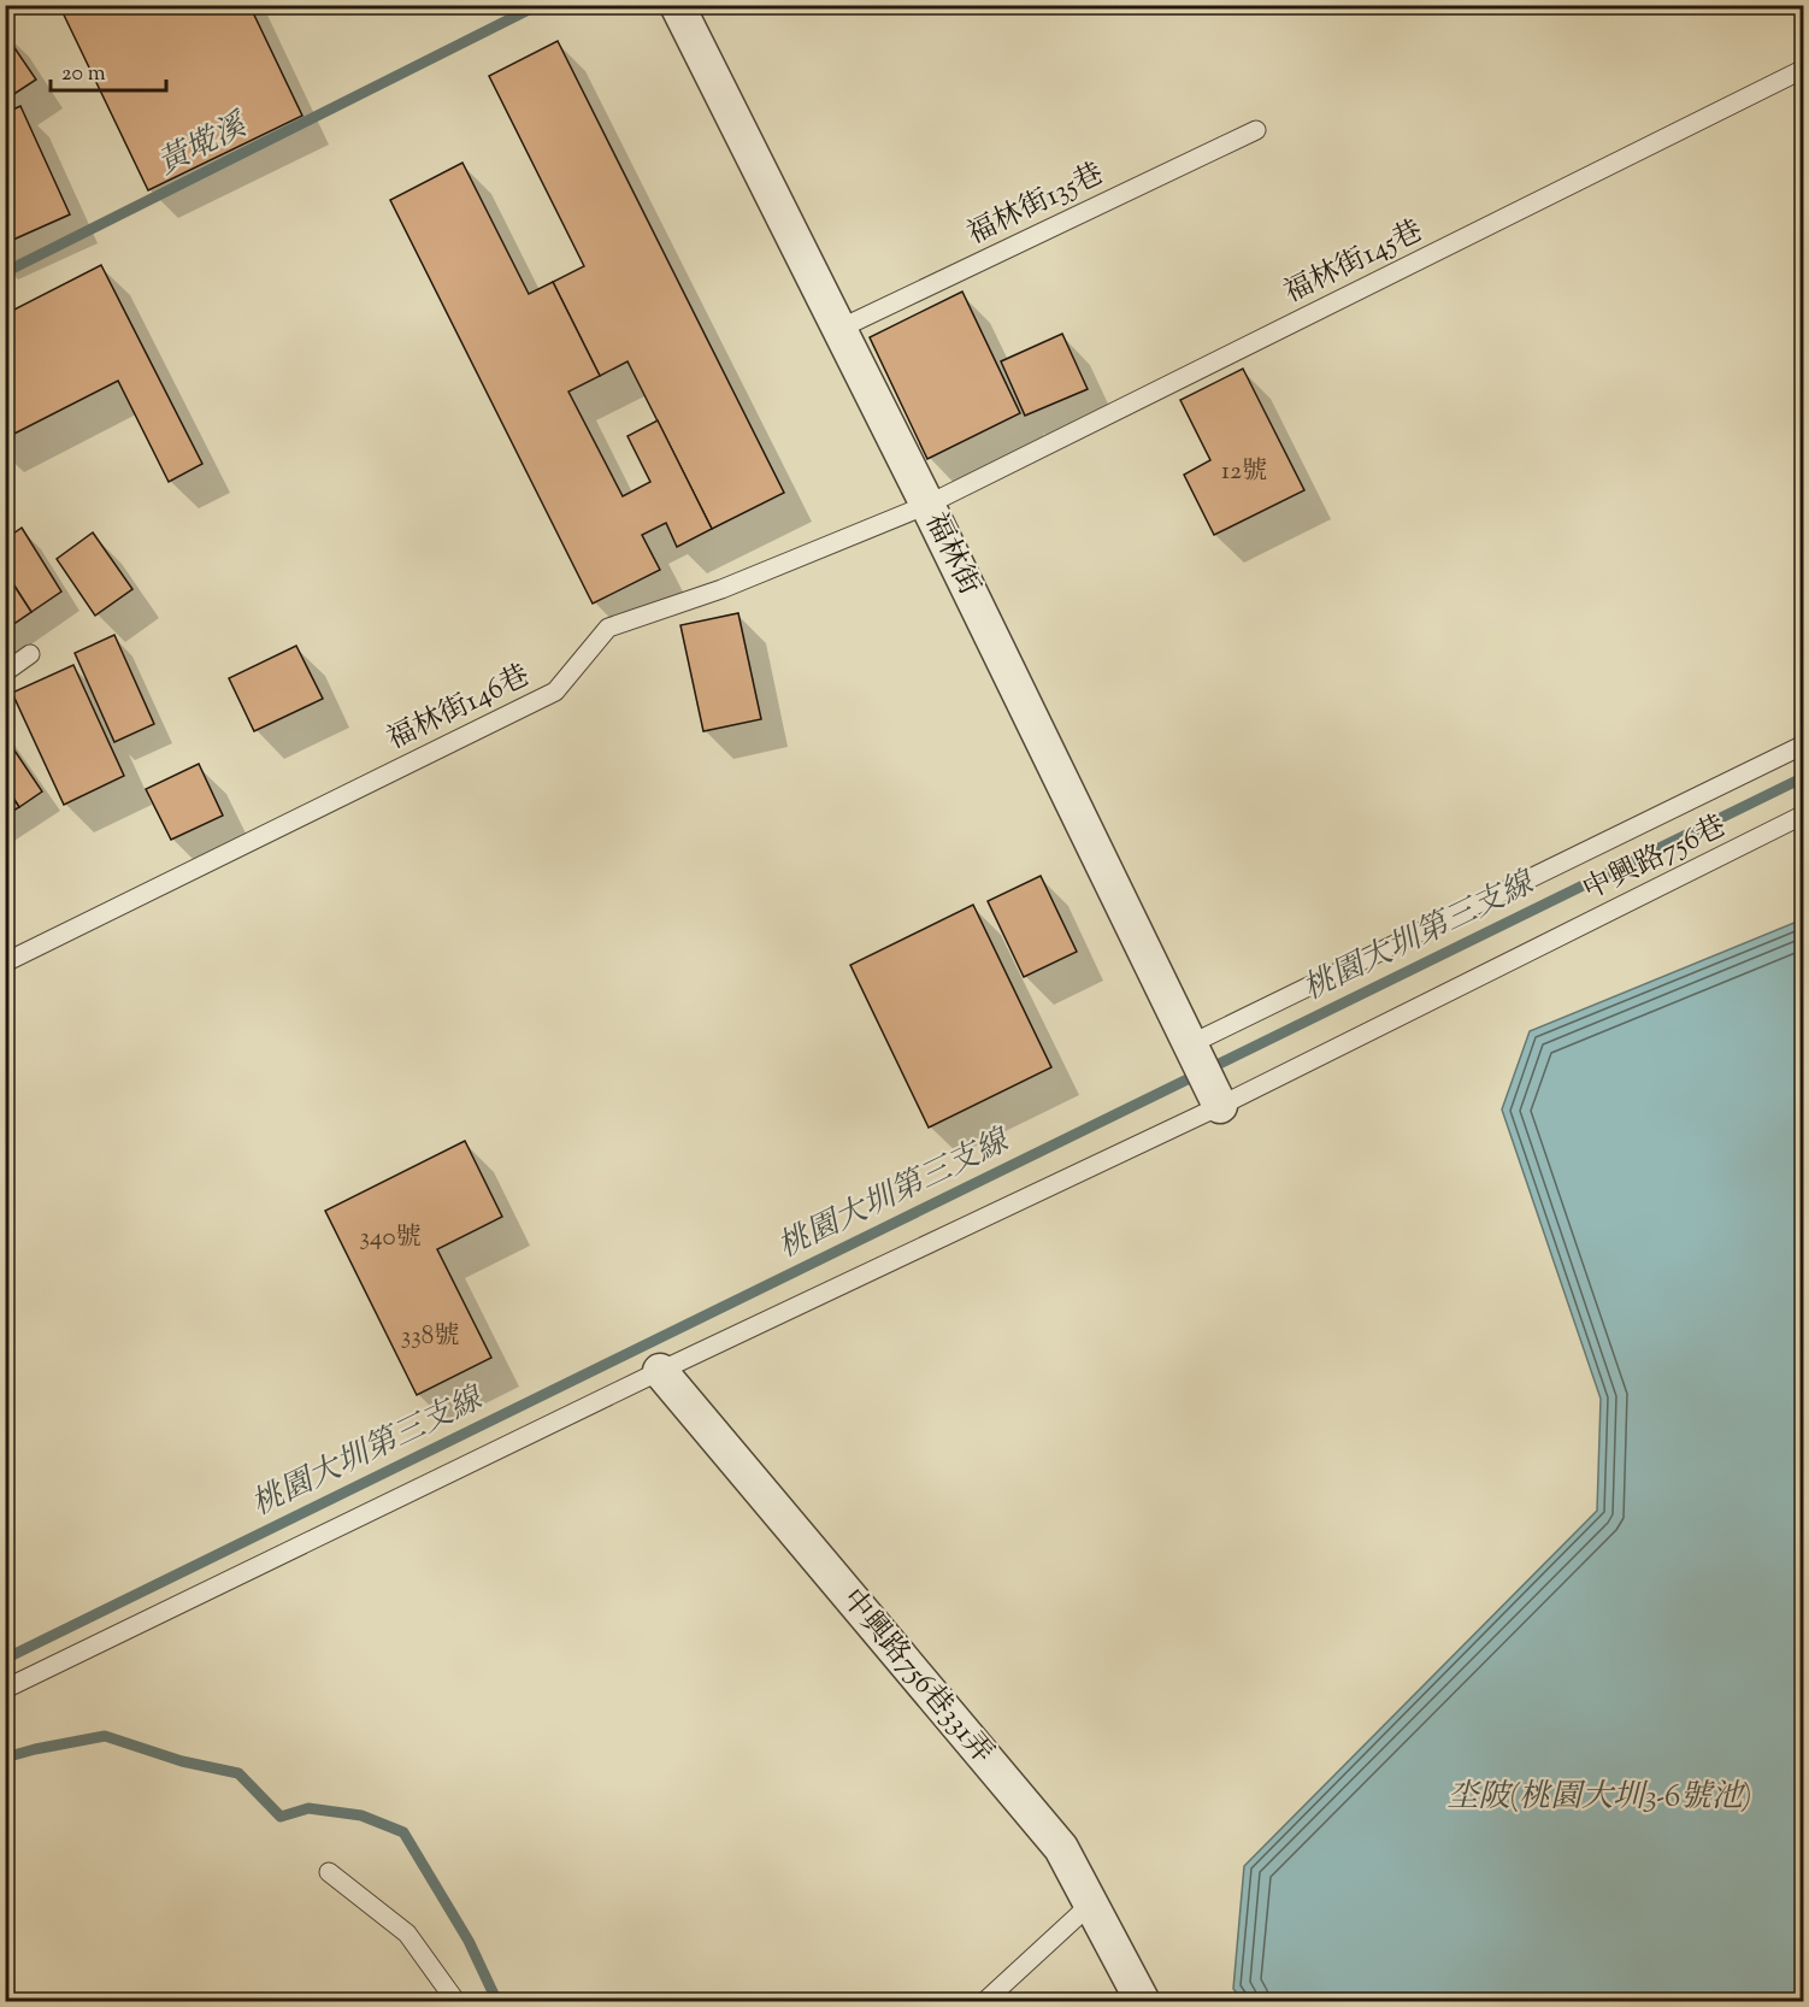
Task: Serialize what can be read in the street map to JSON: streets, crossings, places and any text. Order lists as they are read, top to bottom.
{
  "streets": {
    "street": ["福林街", "中興路756巷331弄"],
    "lane": [
      "福林街135巷",
      "福林街145巷",
      "福林街146巷",
      "中興路756巷"
    ]
  },
  "crossings": [
    ["福林街135巷", "福林街"],
    ["福林街145巷", "福林街"],
    ["福林街145巷", "福林街146巷"],
    ["福林街", "福林街146巷"],
    ["福林街", "中興路756巷"],
    ["中興路756巷", "中興路756巷331弄"]
  ],
  "water": ["黃墘溪", "桃園大圳第三支線", "坔陂(桃園大圳3-6號池)"],
  "house_numbers": ["12號", "340號", "338號"],
  "scale_bar": "20 m"
}
